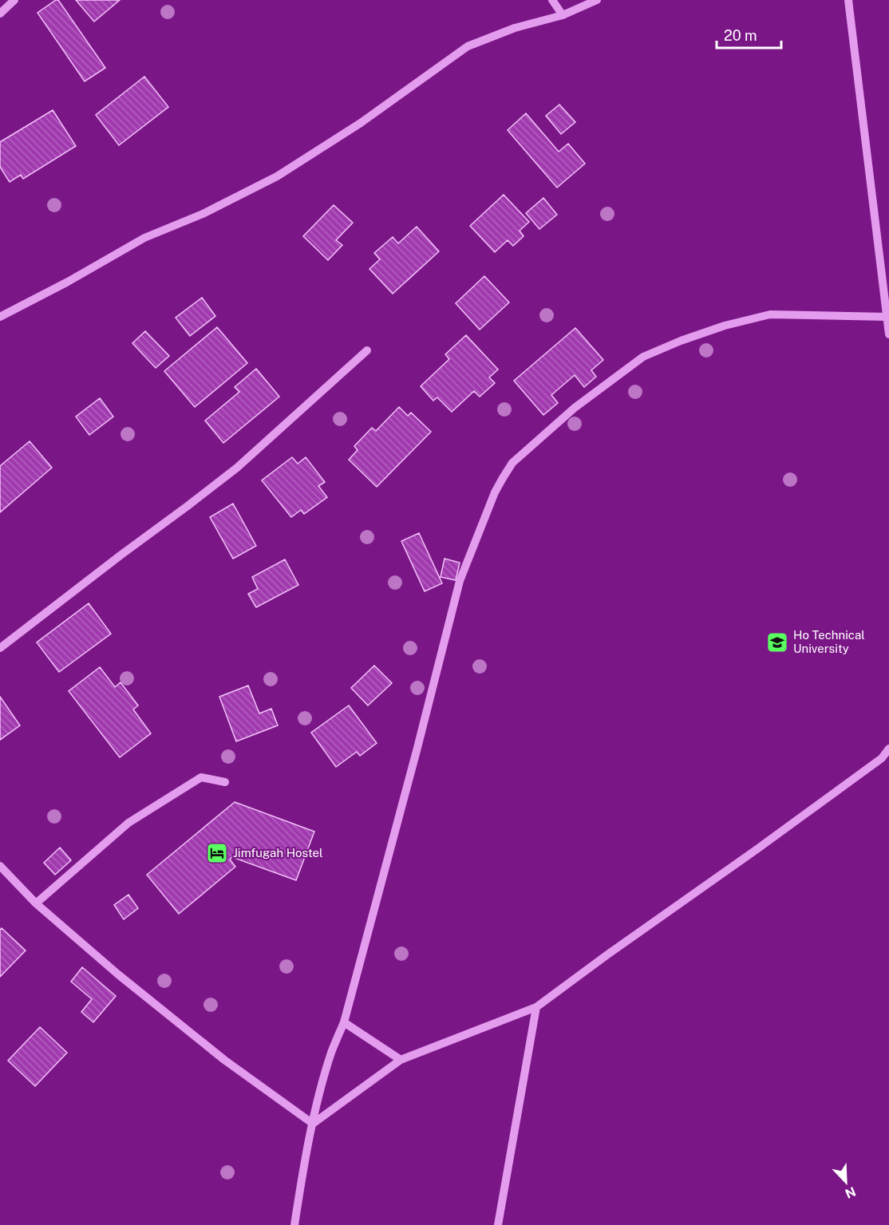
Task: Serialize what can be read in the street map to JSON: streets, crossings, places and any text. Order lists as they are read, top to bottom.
{
  "places": {
    "school or university": ["Ho Technical University"],
    "hotel": ["Jimfugah Hostel"]
  },
  "scale_bar": "20 m",
  "north": "bottom right"
}
